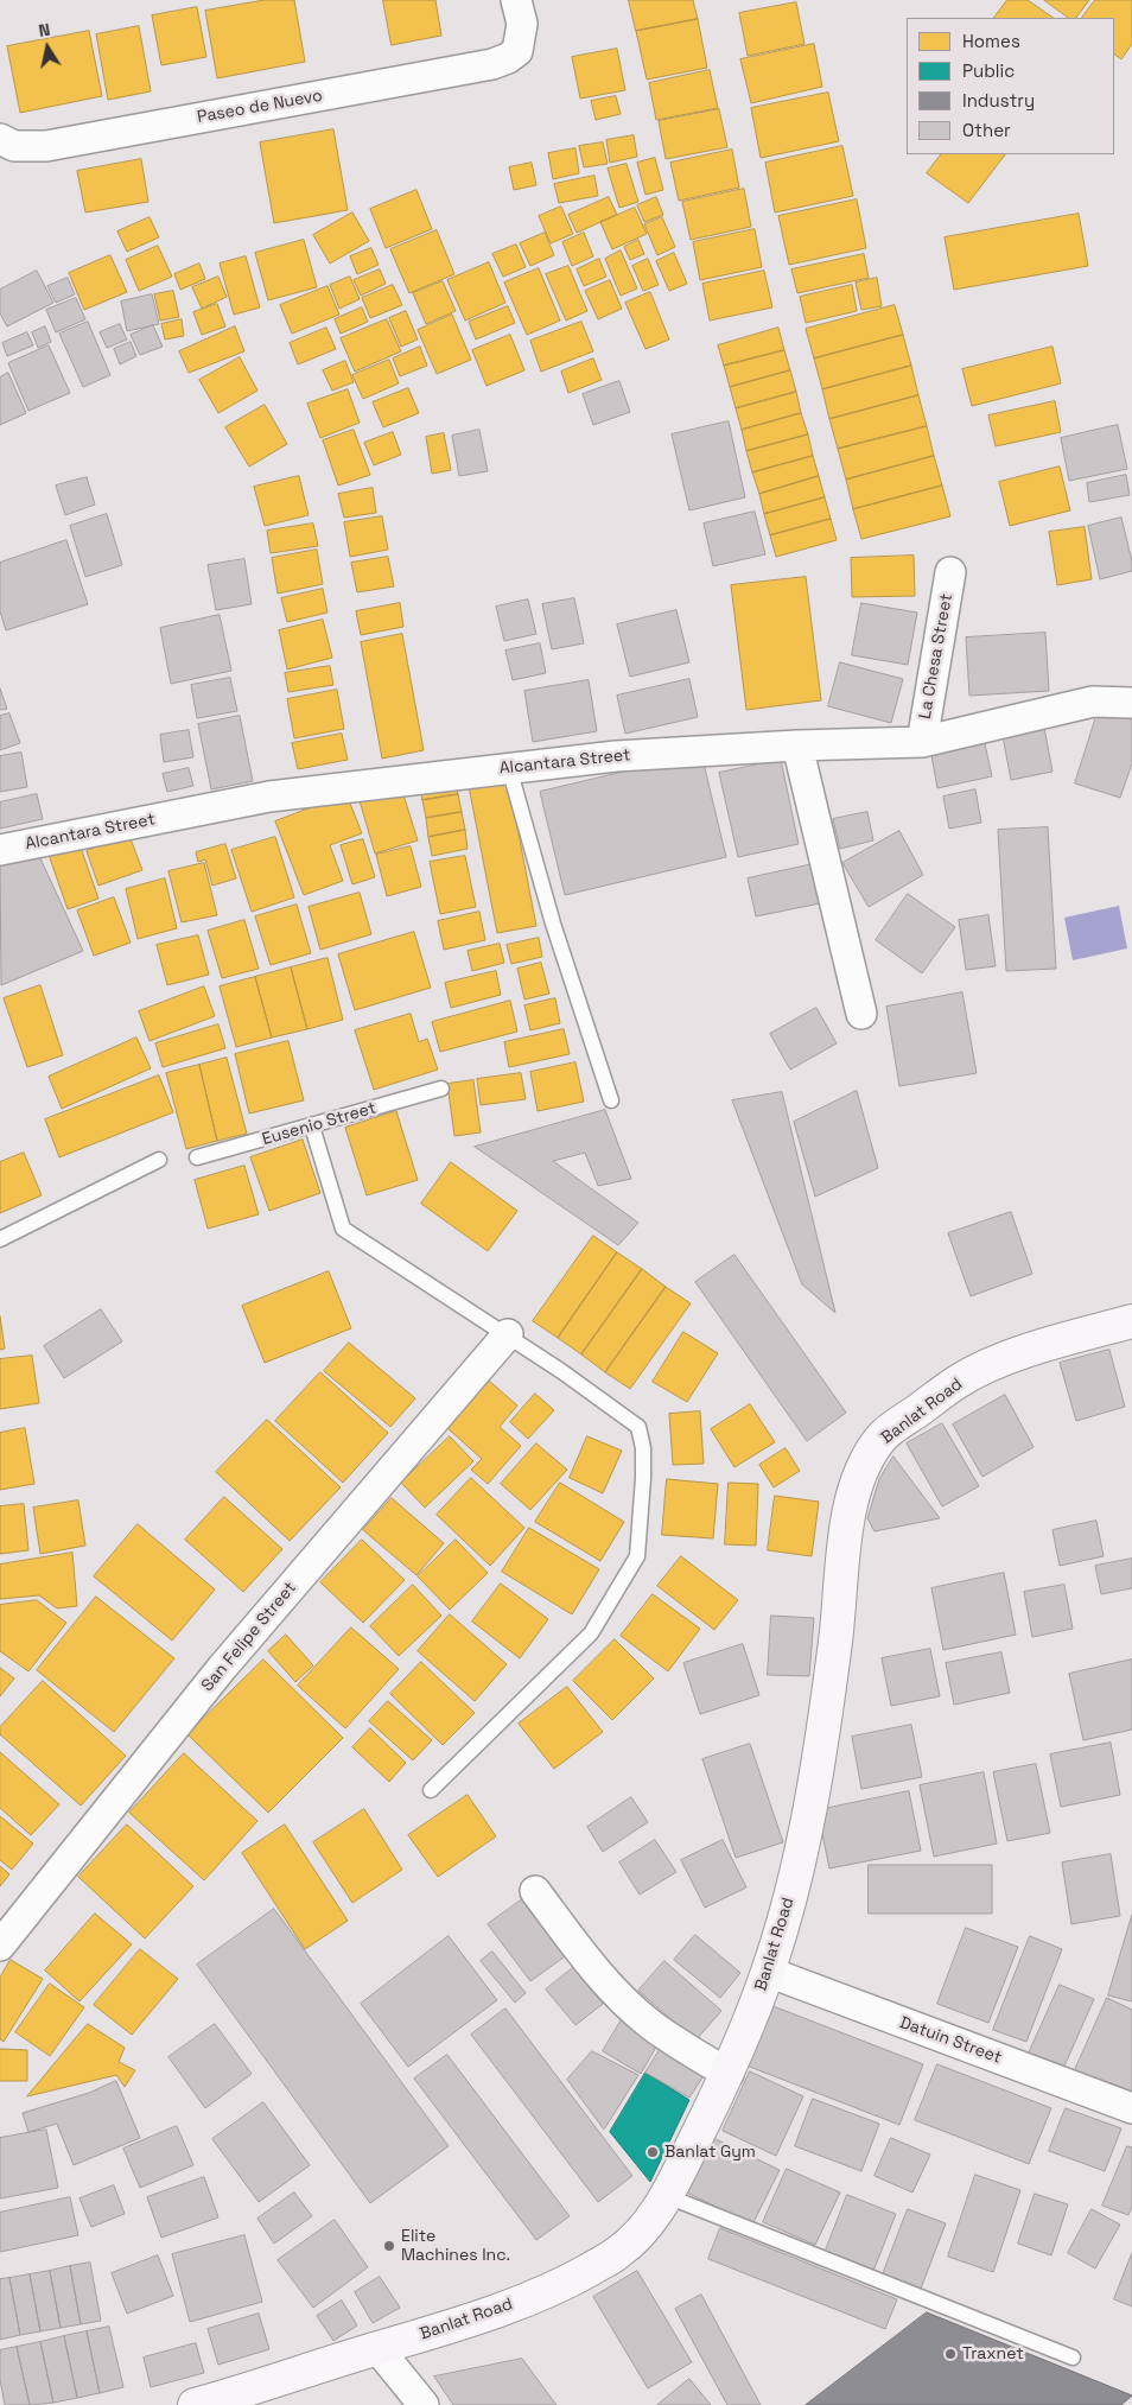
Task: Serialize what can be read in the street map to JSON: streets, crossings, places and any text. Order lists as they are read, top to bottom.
{
  "streets": {
    "street": [
      "Paseo de Nuevo",
      "La Chesa Street",
      "Alcantara Street",
      "Banlat Road",
      "San Felipe Street",
      "Datuin Street"
    ],
    "lane": ["Eusenio Street"]
  },
  "crossings": [
    ["La Chesa Street", "Alcantara Street"],
    ["Banlat Road", "Datuin Street"]
  ],
  "places": ["Banlat Gym", "Elite Machines Inc.", "Traxnet"],
  "legend": [
    "Homes",
    "Public",
    "Industry",
    "Other"
  ],
  "north": "top"
}
